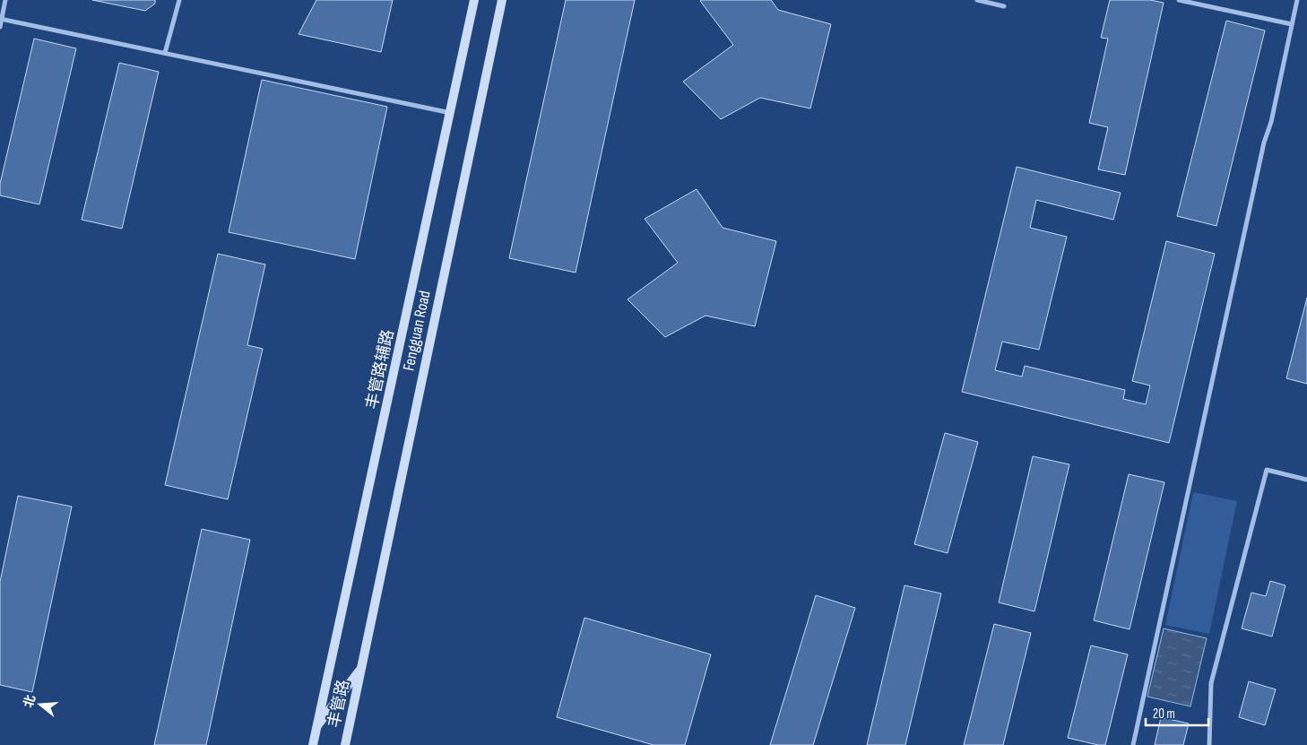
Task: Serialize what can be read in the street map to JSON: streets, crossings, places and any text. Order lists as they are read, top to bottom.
{
  "streets": {
    "street": ["Fengguan Road", "丰管路辅路", "丰管路"]
  },
  "crossings": [
    ["Fengguan Road", "丰管路"]
  ],
  "scale_bar": "20 m",
  "north": "left"
}
